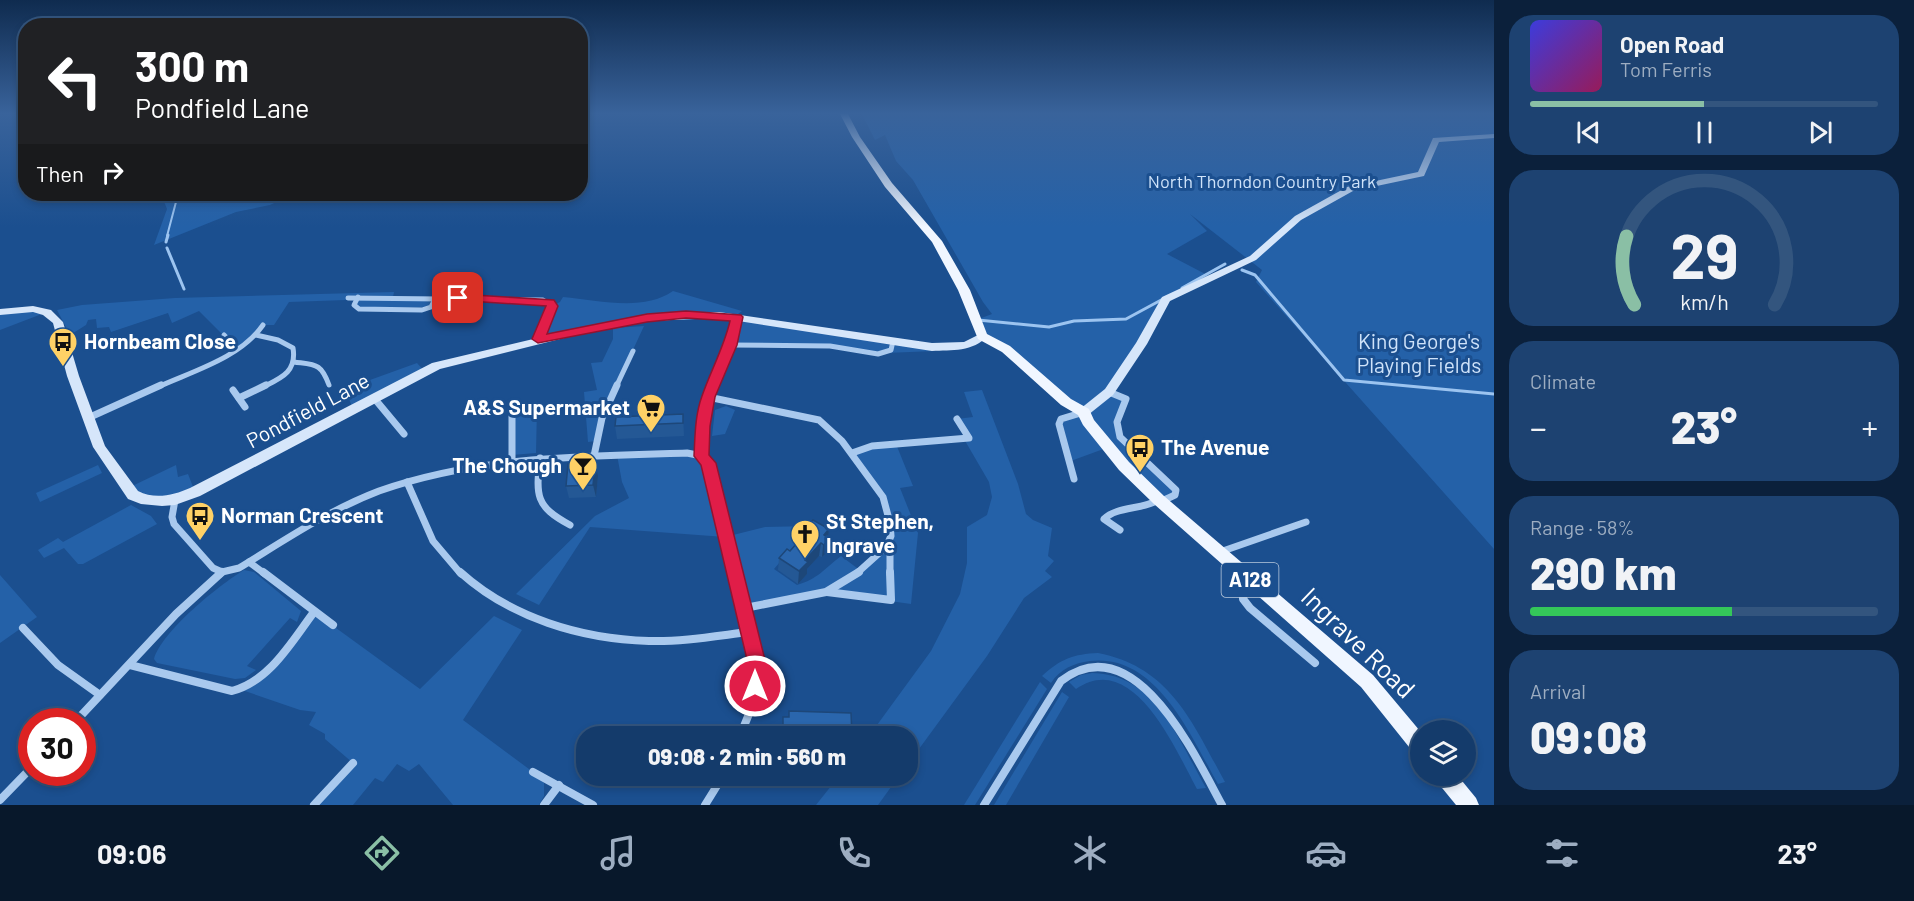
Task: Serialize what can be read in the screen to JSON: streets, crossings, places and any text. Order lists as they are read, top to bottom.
{
  "streets": {
    "main road": ["A128", "Ingrave Road"],
    "street": ["Pondfield Lane"]
  },
  "crossings": [
    ["Pondfield Lane", "A128"],
    ["A128", "Ingrave Road"]
  ],
  "parks": ["North Thorndon Country Park", "King George's Playing Fields"],
  "places": {
    "bus stop": ["Hornbeam Close", "The Avenue", "Norman Crescent"],
    "supermarket": ["A&S Supermarket"],
    "bar": ["The Chough"],
    "church": ["St Stephen, Ingrave"]
  },
  "page": {
    "turn": ["300 m", "Pondfield Lane"],
    "song": ["Open Road", "Tom Ferris"],
    "then": "Then",
    "tile": [
      "Climate",
      ["Range · 58%", "290 km"],
      ["Arrival", "09:08"]
    ],
    "heat": ["−", "23°", "+"],
    "limit": "30",
    "trip": "09:08 · 2 min · 560 m",
    "tabs": ["09:06", "23°"],
    "gauge": ["29", "km/h"]
  }
}
